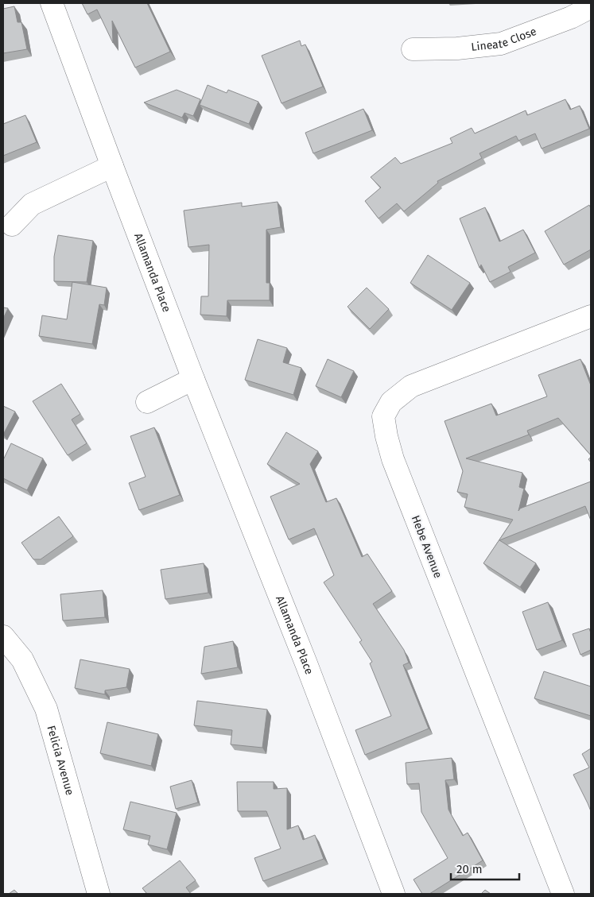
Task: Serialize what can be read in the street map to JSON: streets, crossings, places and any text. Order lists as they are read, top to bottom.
{
  "streets": {
    "street": [
      "Lineate Close",
      "Allamanda Place",
      "Hebe Avenue",
      "Felicia Avenue"
    ]
  },
  "scale_bar": "20 m"
}
